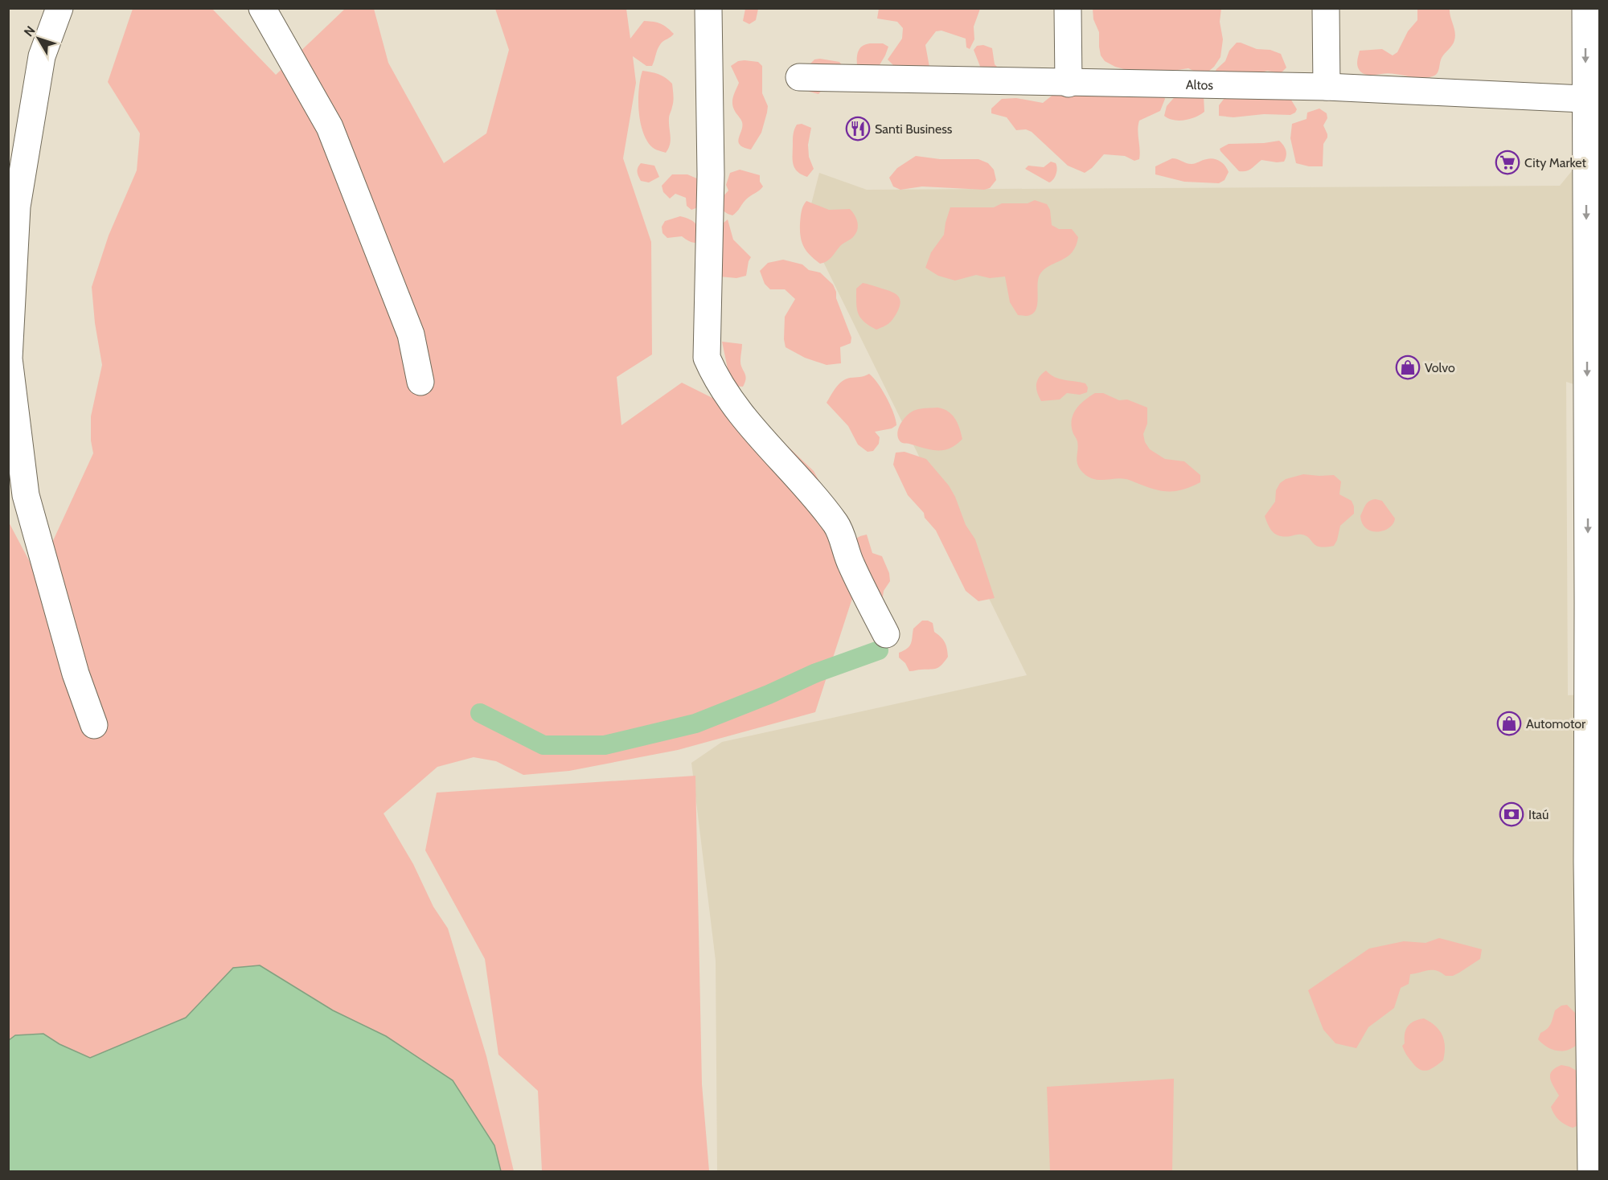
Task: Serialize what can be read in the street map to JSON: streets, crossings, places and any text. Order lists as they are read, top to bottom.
{
  "streets": {
    "main road": ["Altos"]
  },
  "places": {
    "restaurant": ["Santi Business"],
    "supermarket": ["City Market"],
    "shop": ["Volvo", "Automotor"],
    "bank": ["Itaú"]
  },
  "north": "top left"
}
